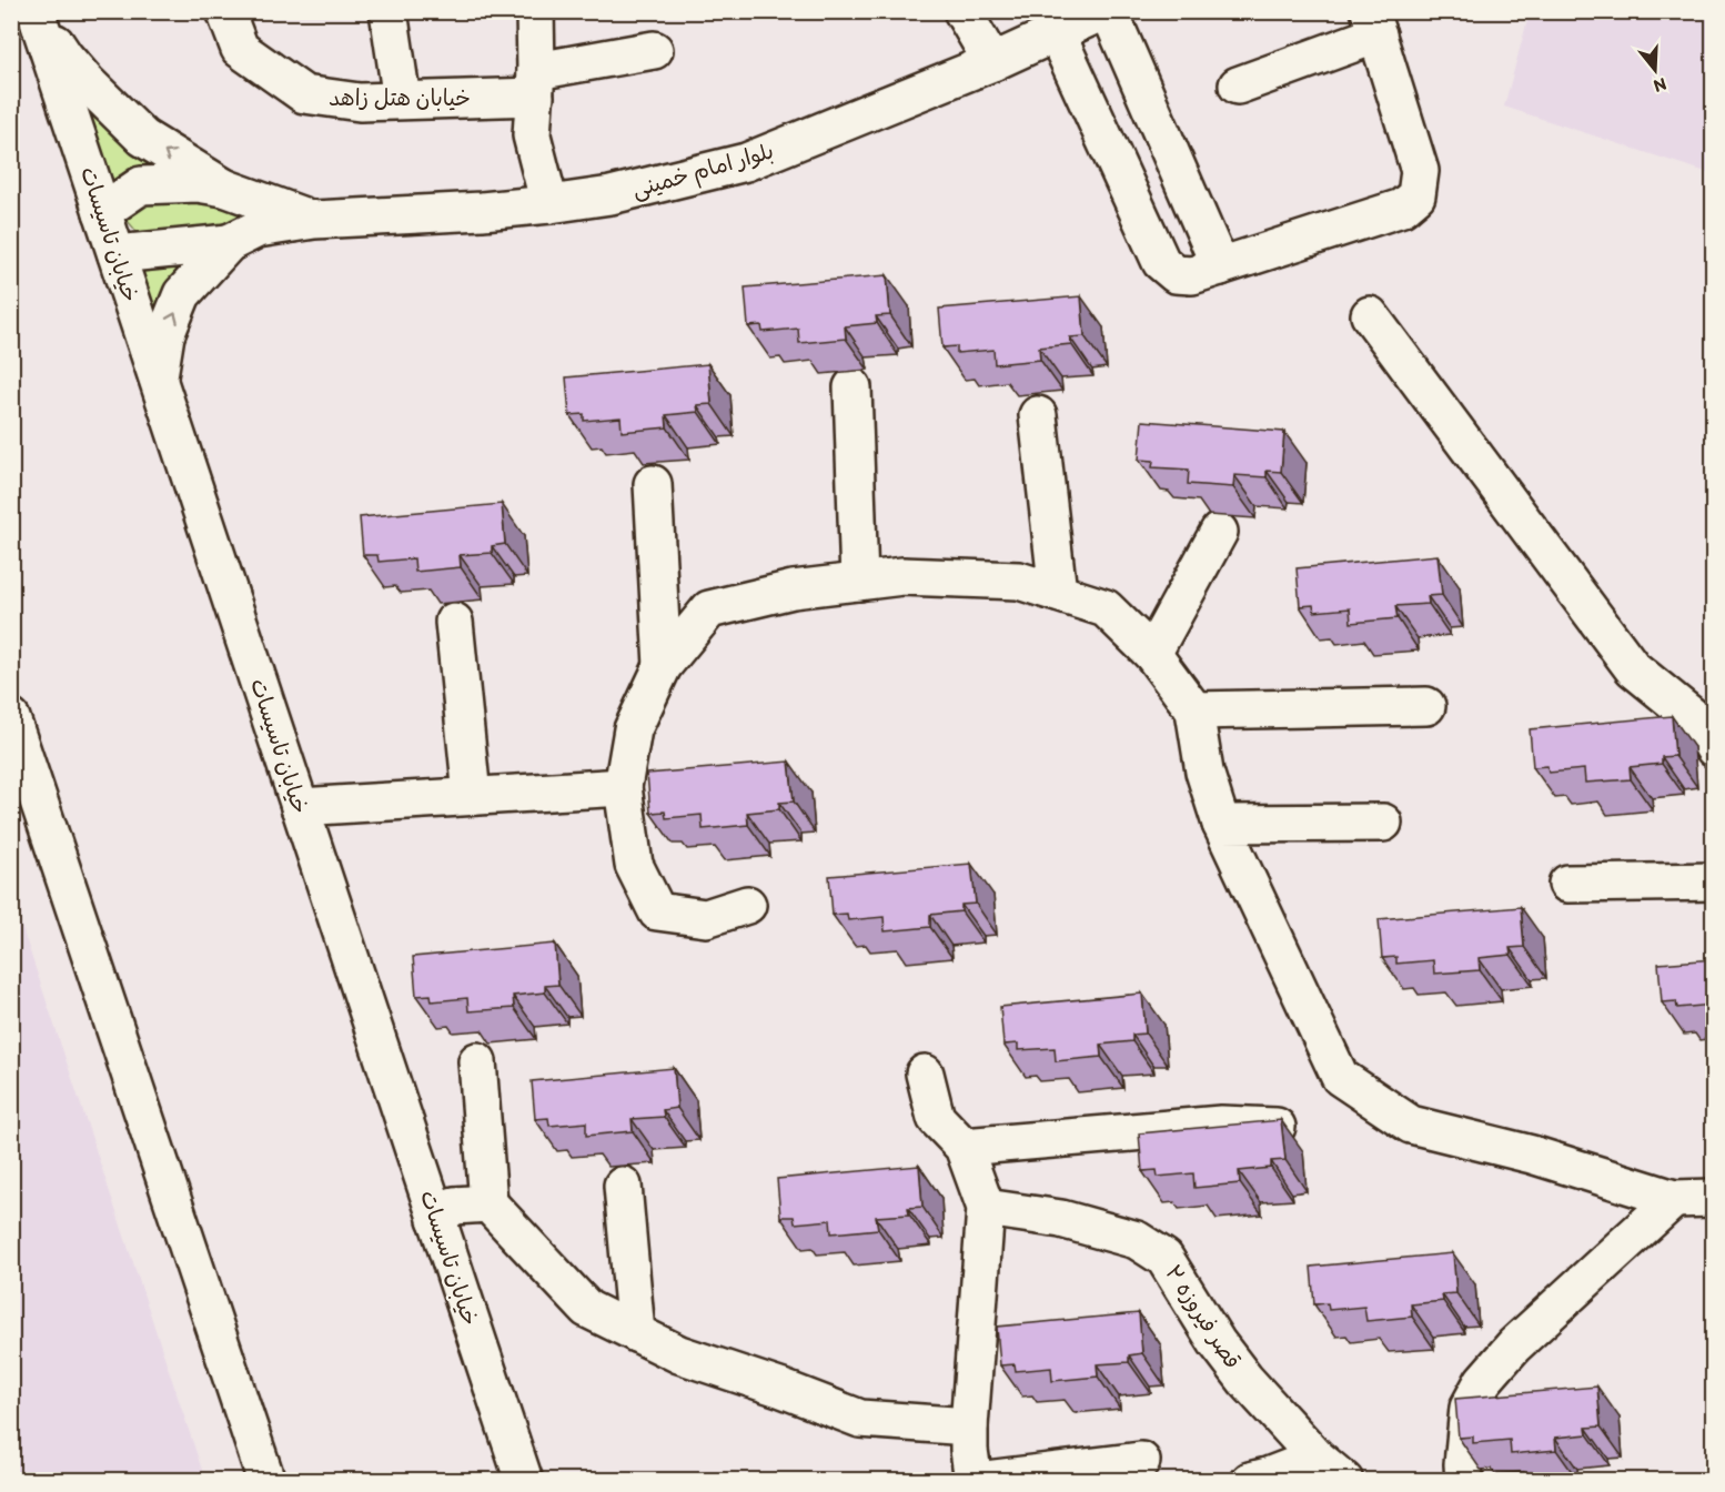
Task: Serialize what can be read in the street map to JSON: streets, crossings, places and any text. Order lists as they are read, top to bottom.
{
  "streets": {
    "street": [
      "خیابان هتل زاهد",
      "بلوار امام خمینی",
      "خیابان تاسیسات",
      "قصر فیروزه ۲"
    ]
  },
  "north": "bottom"
}
